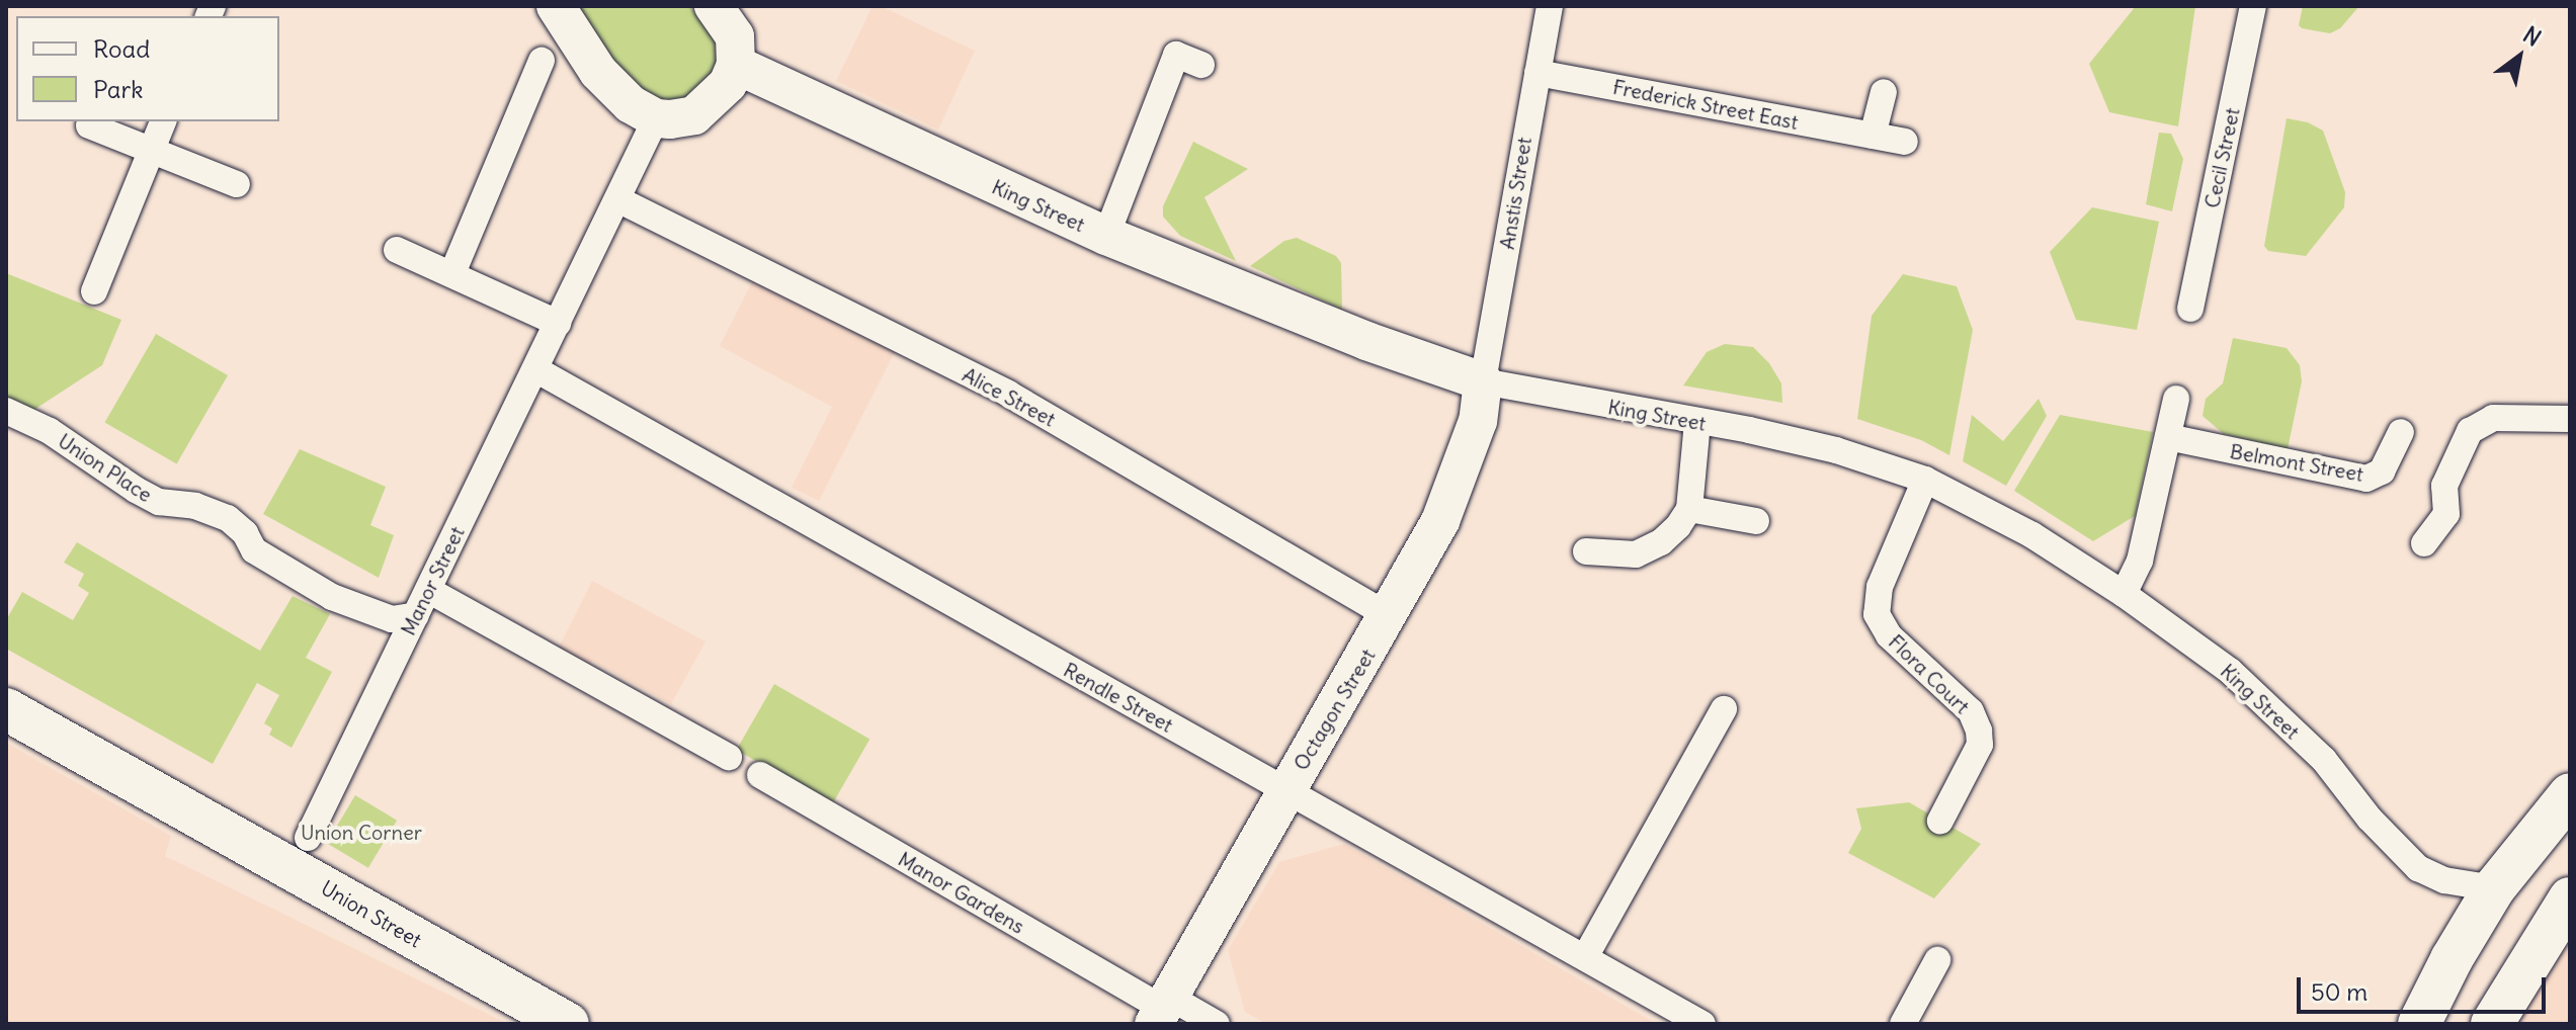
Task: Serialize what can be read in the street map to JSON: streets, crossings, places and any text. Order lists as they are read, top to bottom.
{
  "streets": {
    "main road": ["Union Street"],
    "street": [
      "Frederick Street East",
      "Cecil Street",
      "Anstis Street",
      "King Street",
      "Alice Street",
      "Belmont Street",
      "Union Place",
      "Manor Street",
      "Flora Court",
      "Rendle Street",
      "Octagon Street",
      "Manor Gardens"
    ]
  },
  "crossings": [
    ["Frederick Street East", "Anstis Street"],
    ["Anstis Street", "King Street"],
    ["Anstis Street", "Octagon Street"],
    ["King Street", "Flora Court"],
    ["King Street", "Octagon Street"],
    ["Alice Street", "Manor Street"],
    ["Alice Street", "Octagon Street"],
    ["Union Place", "Manor Street"],
    ["Manor Street", "Rendle Street"],
    ["Rendle Street", "Octagon Street"],
    ["Octagon Street", "Manor Gardens"]
  ],
  "parks": ["Union Corner"],
  "legend": ["Road", "Park"],
  "scale_bar": "50 m",
  "north": "top right"
}
